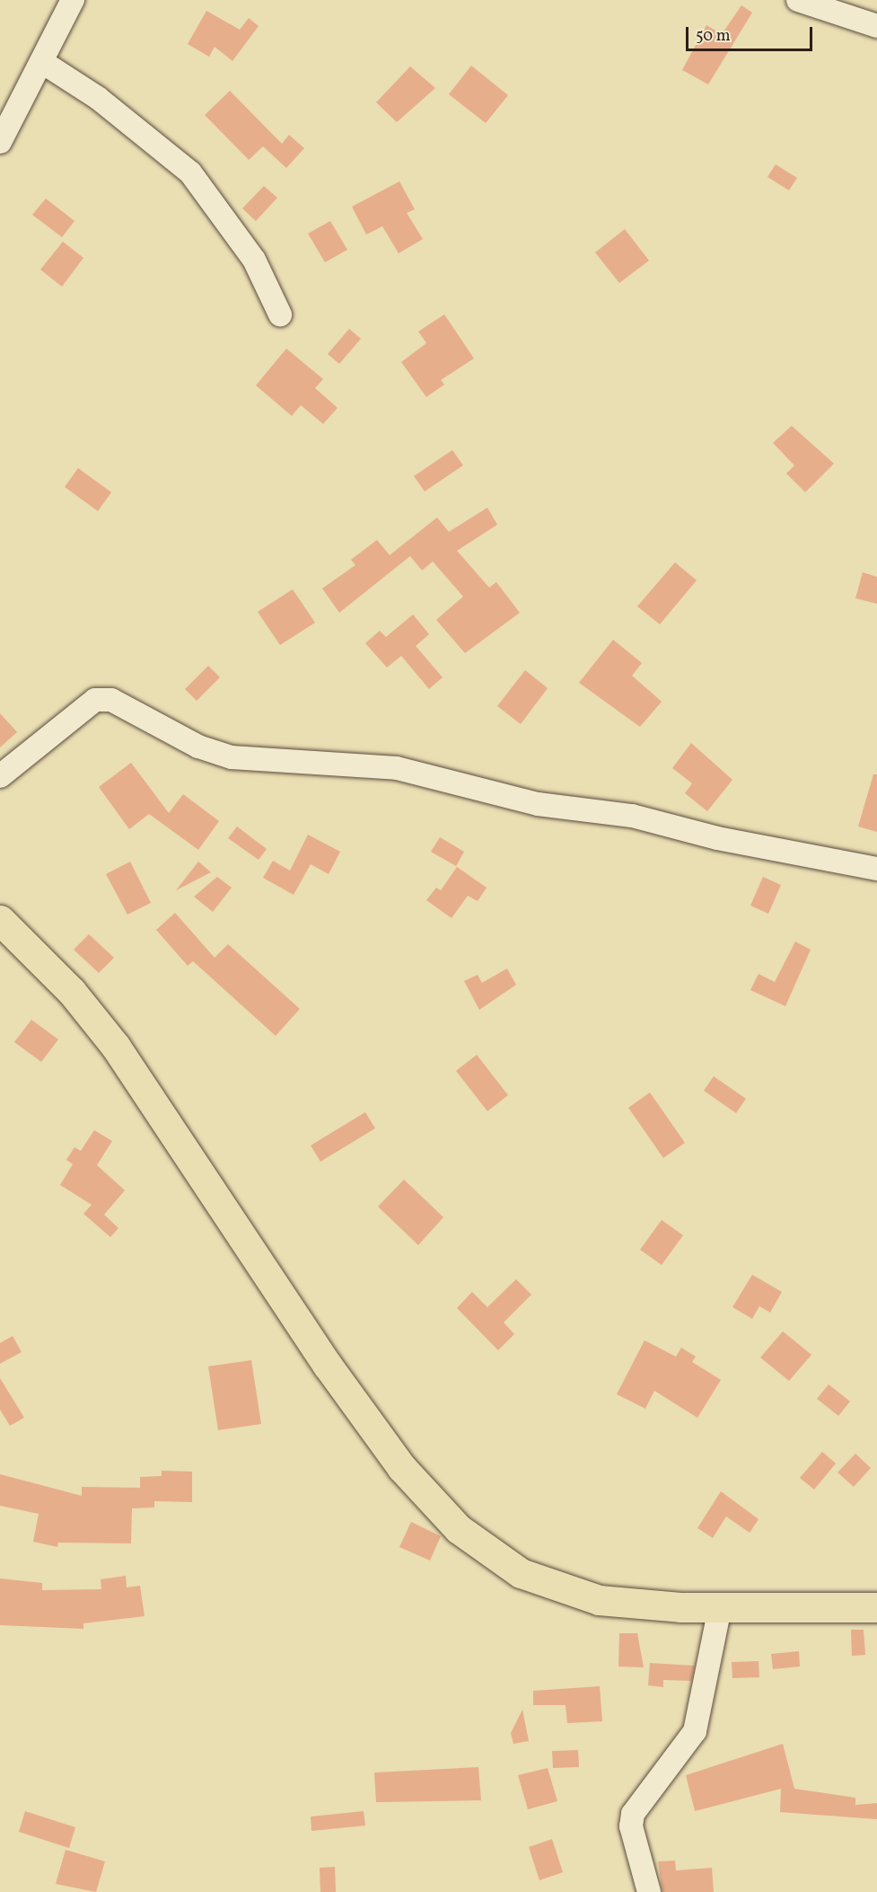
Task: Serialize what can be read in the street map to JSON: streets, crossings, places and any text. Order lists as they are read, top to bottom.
{
  "scale_bar": "50 m"
}
